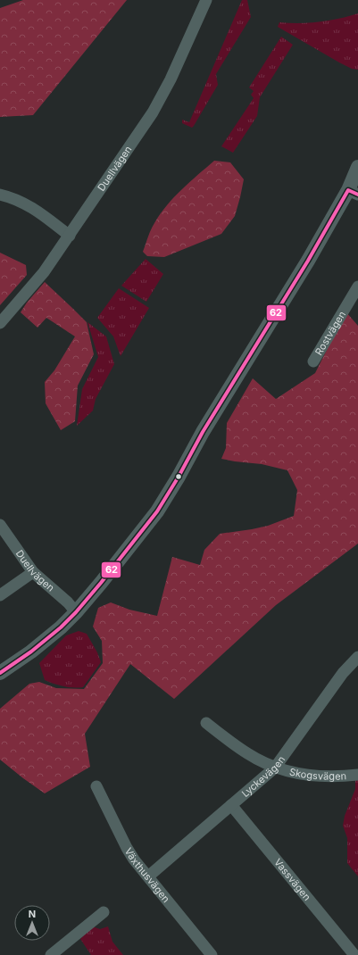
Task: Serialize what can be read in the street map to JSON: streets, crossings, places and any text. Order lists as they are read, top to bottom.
{
  "streets": {
    "street": [
      "Duellvägen",
      "Rostvägen",
      "Skogsvägen",
      "Lyckevägen",
      "Växthusvägen",
      "Vassvägen"
    ]
  },
  "crossings": [
    ["Skogsvägen", "Lyckevägen"],
    ["Lyckevägen", "Växthusvägen"],
    ["Lyckevägen", "Vassvägen"]
  ],
  "lines": ["transit line 62"],
  "north": "top"
}
